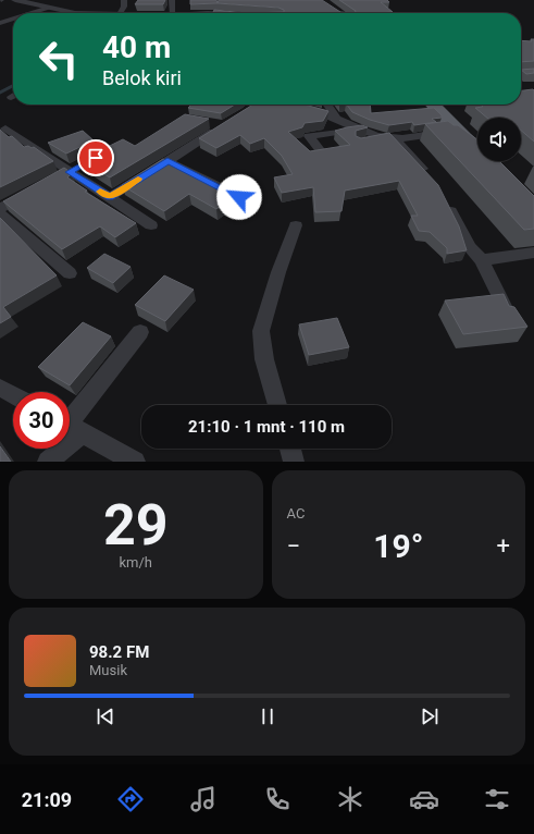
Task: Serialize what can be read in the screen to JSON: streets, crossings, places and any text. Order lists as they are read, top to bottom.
{
  "page": {
    "turn": ["40 m", "Belok kiri"],
    "limit": "30",
    "trip": "21:10 · 1 mnt · 110 m",
    "tile": [
      ["29", "km/h"],
      "AC"
    ],
    "heat": ["−", "19°", "+"],
    "song": ["98.2 FM", "Musik"],
    "tabs": "21:09"
  }
}
